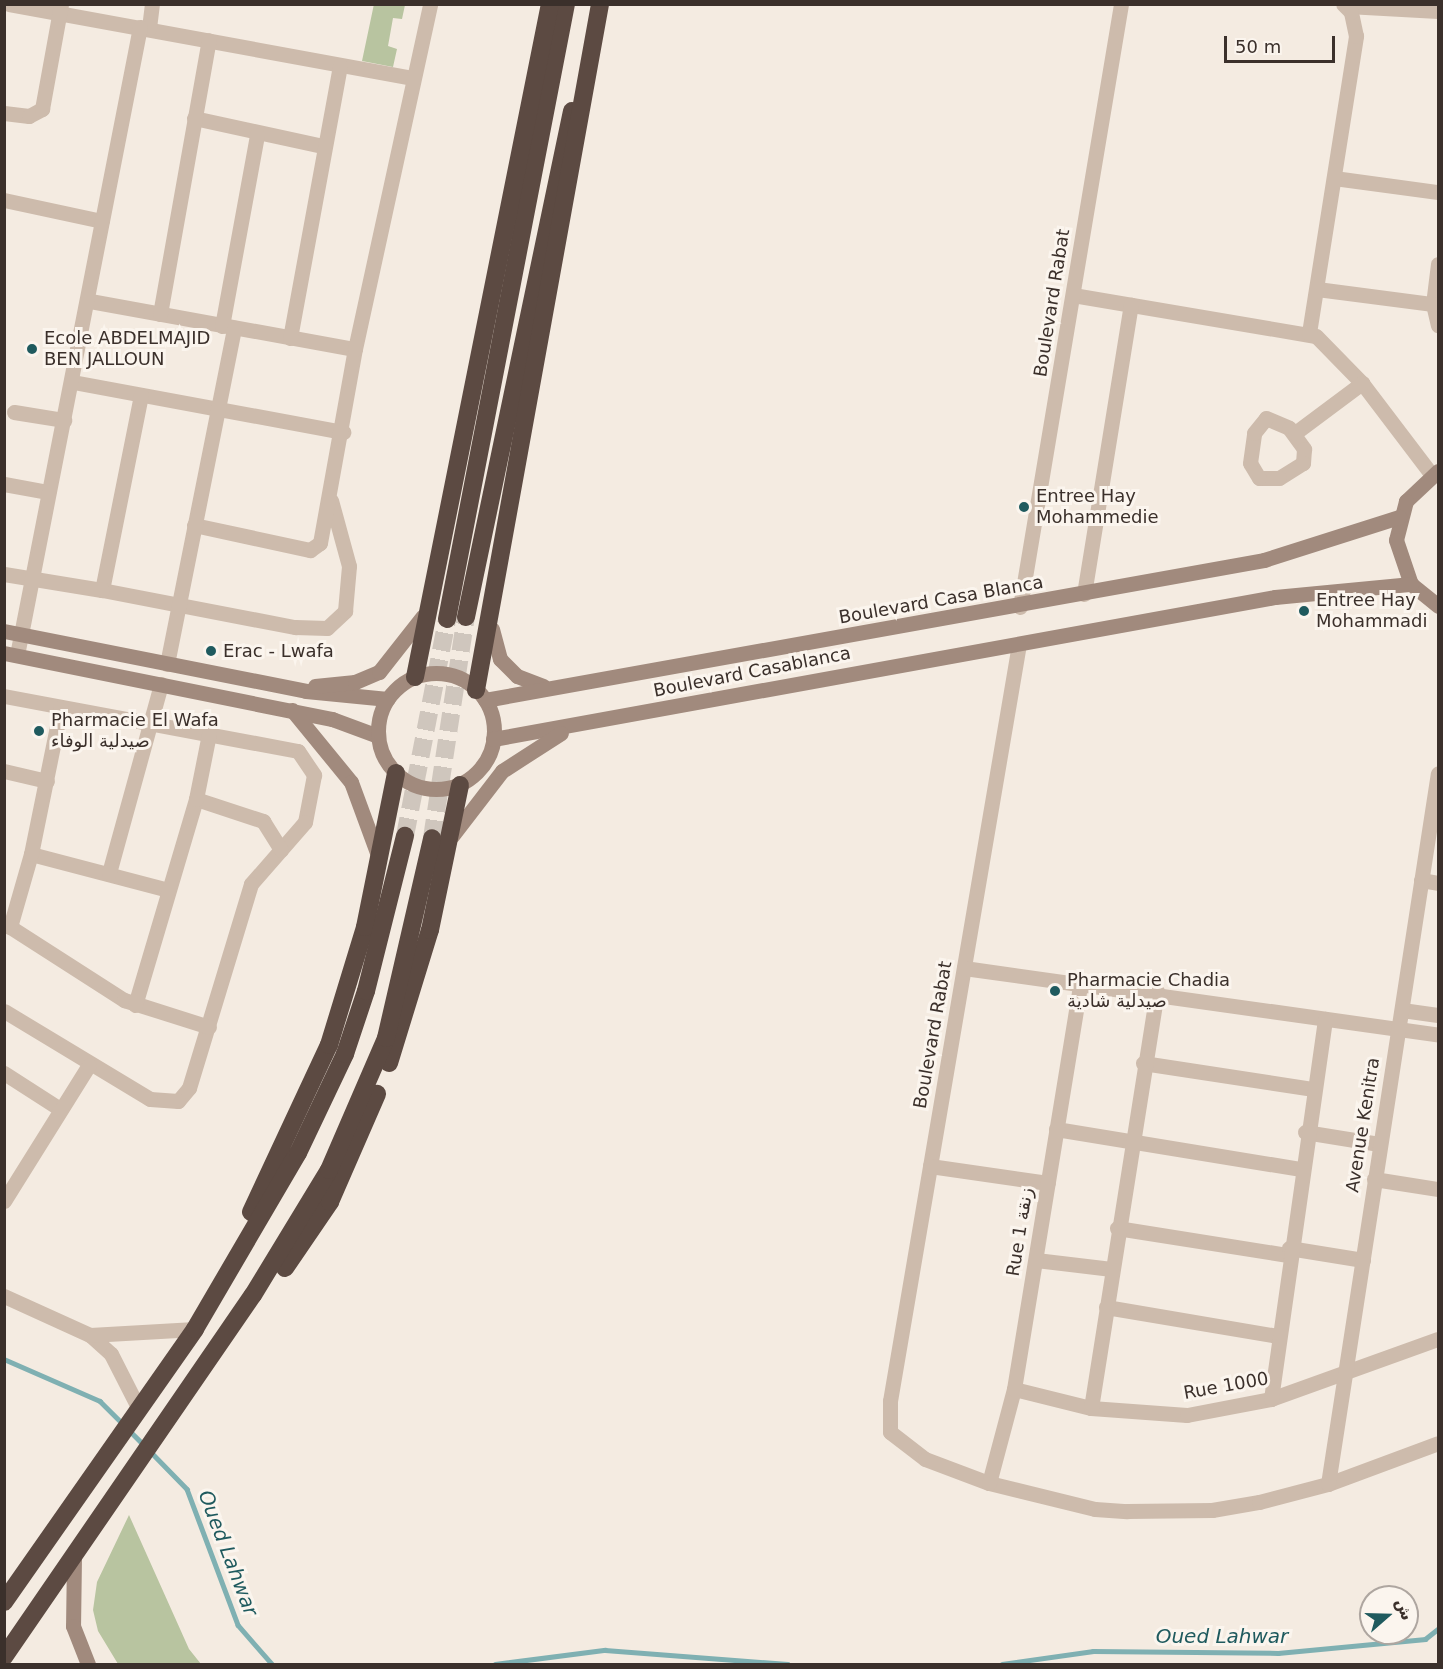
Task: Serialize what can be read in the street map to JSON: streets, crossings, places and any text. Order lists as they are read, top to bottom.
{
  "streets": {
    "main road": ["Boulevard Casa Blanca", "Boulevard Casablanca"],
    "street": [
      "Boulevard Rabat",
      "Avenue Kenitra",
      "Rue 1 زنقة",
      "Rue 1000"
    ]
  },
  "crossings": [
    ["Boulevard Rabat", "Boulevard Casa Blanca"],
    ["Boulevard Rabat", "Boulevard Casablanca"],
    ["Boulevard Rabat", "Rue 1 زنقة"],
    ["Boulevard Casa Blanca", "Boulevard Casablanca"],
    ["Avenue Kenitra", "Rue 1000"],
    ["Rue 1 زنقة", "Rue 1000"]
  ],
  "water": ["Oued Lahwar"],
  "places": [
    "Ecole ABDELMAJID BEN JALLOUN",
    "Entree Hay Mohammedie",
    "Entree Hay Mohammadi",
    "Erac - Lwafa",
    "Pharmacie El Wafa صيدلية الوفاء",
    "Pharmacie Chadia صيدلية شادية"
  ],
  "scale_bar": "50 m",
  "north": "right"
}
